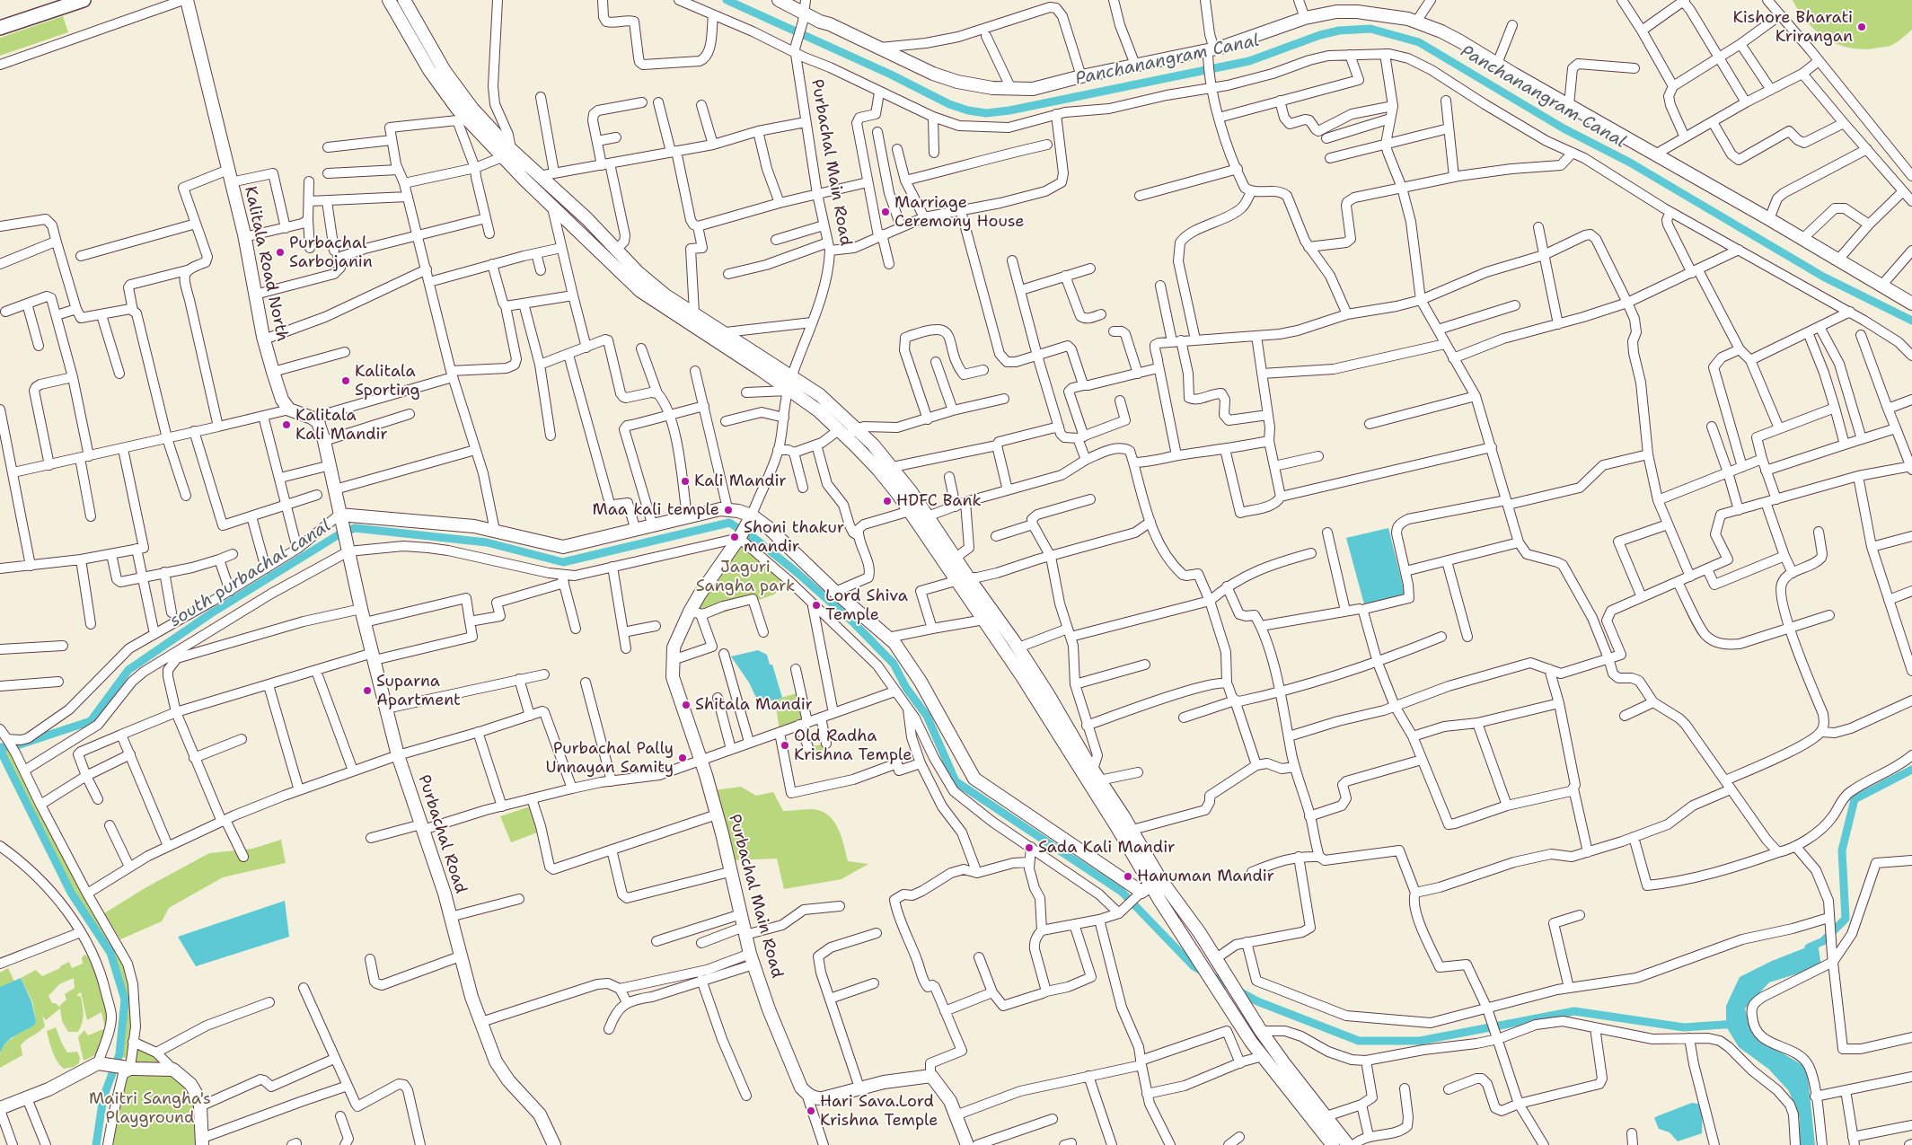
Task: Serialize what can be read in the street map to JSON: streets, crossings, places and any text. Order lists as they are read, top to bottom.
{
  "streets": {
    "street": ["Purbachal Main Road", "Kalitala Road North", "Purbachal Road"]
  },
  "water": ["Panchanangram Canal", "south purbachal canal"],
  "parks": ["Jaguri Sangha park", "Maitri Sangha's Playground"],
  "places": [
    "Kishore Bharati Krirangan",
    "Marriage Ceremony House",
    "Purbachal Sarbojanin",
    "Kalitala Sporting",
    "Kalitala Kali Mandir",
    "Kali Mandir",
    "HDFC Bank",
    "Maa kali temple",
    "Shoni thakur mandir",
    "Lord Shiva Temple",
    "Suparna Apartment",
    "Shitala Mandir",
    "Old Radha Krishna Temple",
    "Purbachal Pally Unnayan Samity",
    "Sada Kali Mandir",
    "Hanuman Mandir",
    "Hari Sava.Lord Krishna Temple"
  ]
}
